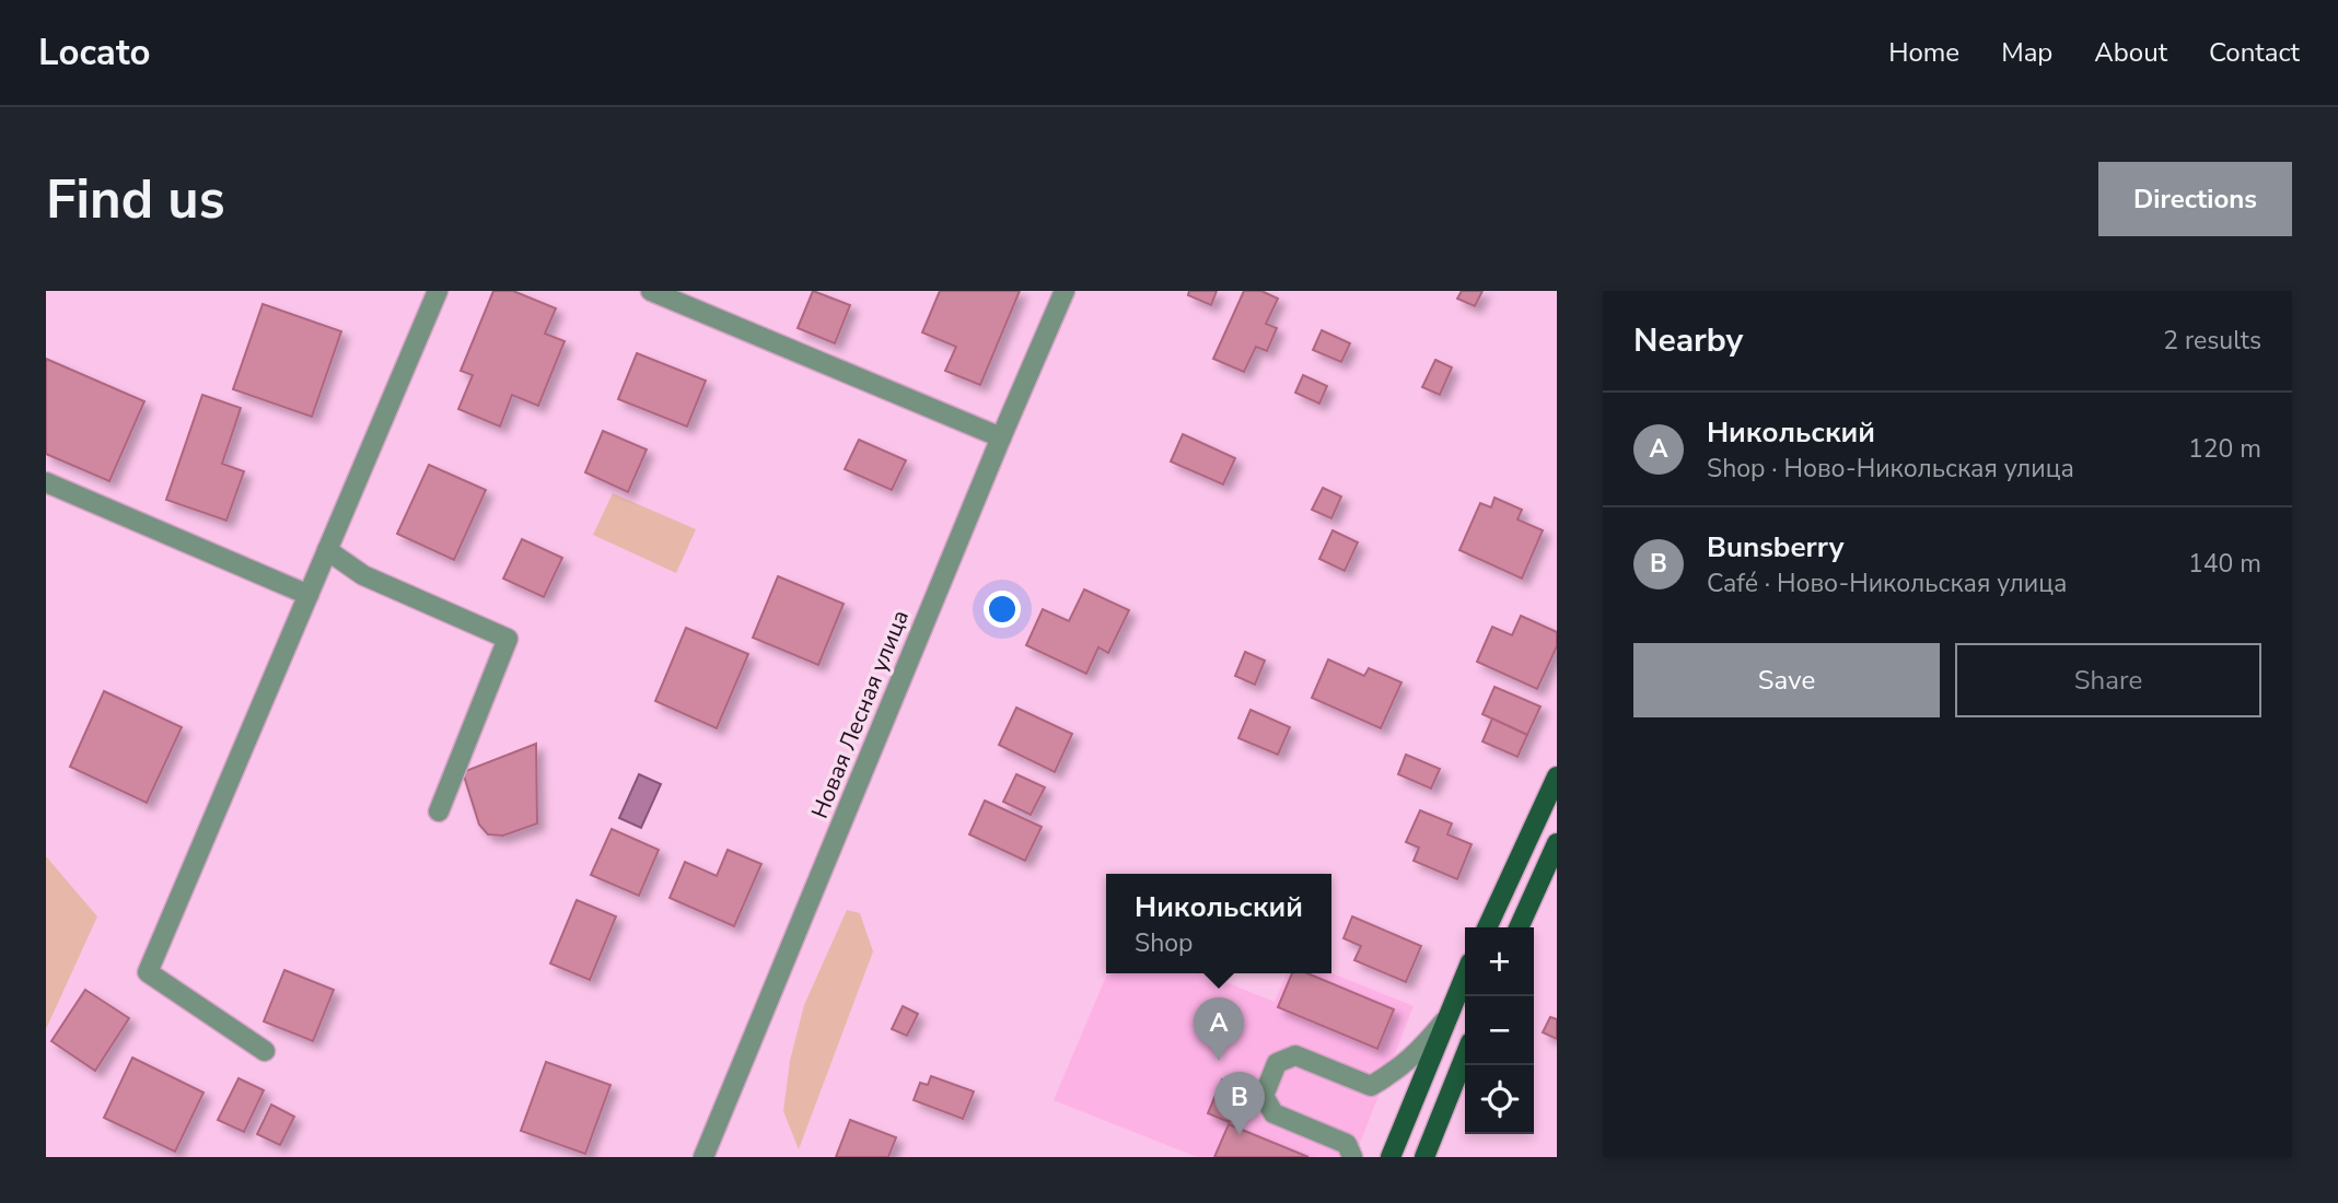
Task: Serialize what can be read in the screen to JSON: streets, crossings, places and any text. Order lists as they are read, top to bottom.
{
  "streets": {
    "street": ["Новая Лесная улица"]
  },
  "page": {
    "header": "Locato",
    "nav": [
      "Home",
      "Map",
      "About",
      "Contact"
    ],
    "buttons": [
      "Directions",
      ["Save", "Share"]
    ],
    "title": "Find us",
    "heading": ["Nearby", "2 results"],
    "list": [
      {
        "mark": "A",
        "name": "Никольский",
        "note": "Shop · Ново-Никольская улица",
        "value": "120 m"
      },
      {
        "mark": "B",
        "name": "Bunsberry",
        "note": "Café · Ново-Никольская улица",
        "value": "140 m"
      }
    ],
    "popup": ["Никольский", "Shop"],
    "map_buttons": ["+", "−"],
    "pins": ["A", "B"]
  }
}
